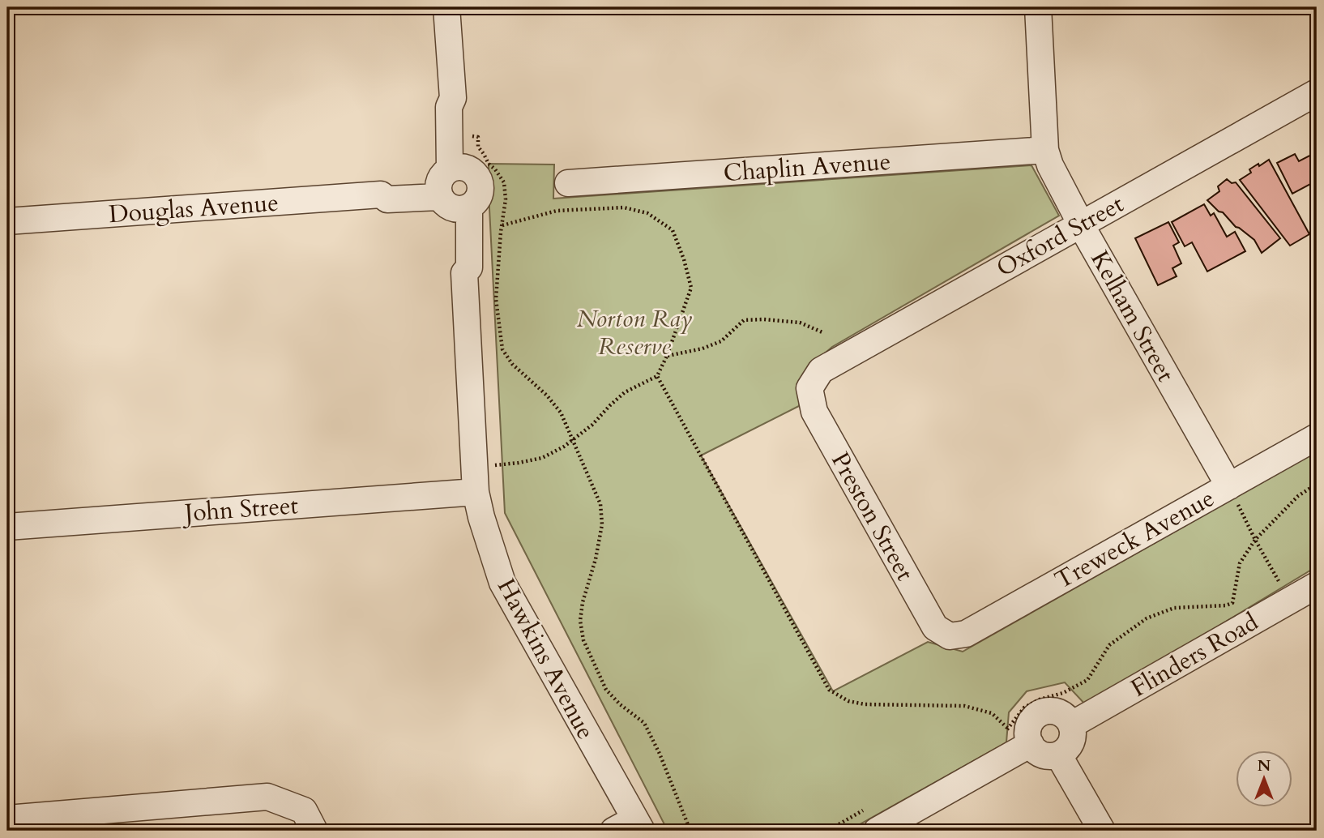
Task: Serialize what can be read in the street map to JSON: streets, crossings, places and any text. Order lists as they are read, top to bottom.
{
  "streets": {
    "street": [
      "Chaplin Avenue",
      "Douglas Avenue",
      "Oxford Street",
      "Kelham Street",
      "John Street",
      "Preston Street",
      "Treweck Avenue",
      "Flinders Road",
      "Hawkins Avenue"
    ]
  },
  "crossings": [
    ["Chaplin Avenue", "Kelham Street"],
    ["Douglas Avenue", "Hawkins Avenue"],
    ["Oxford Street", "Kelham Street"],
    ["Oxford Street", "Preston Street"],
    ["Kelham Street", "Treweck Avenue"],
    ["John Street", "Hawkins Avenue"],
    ["Preston Street", "Treweck Avenue"]
  ],
  "parks": ["Norton Ray Reserve"],
  "north": "top"
}
